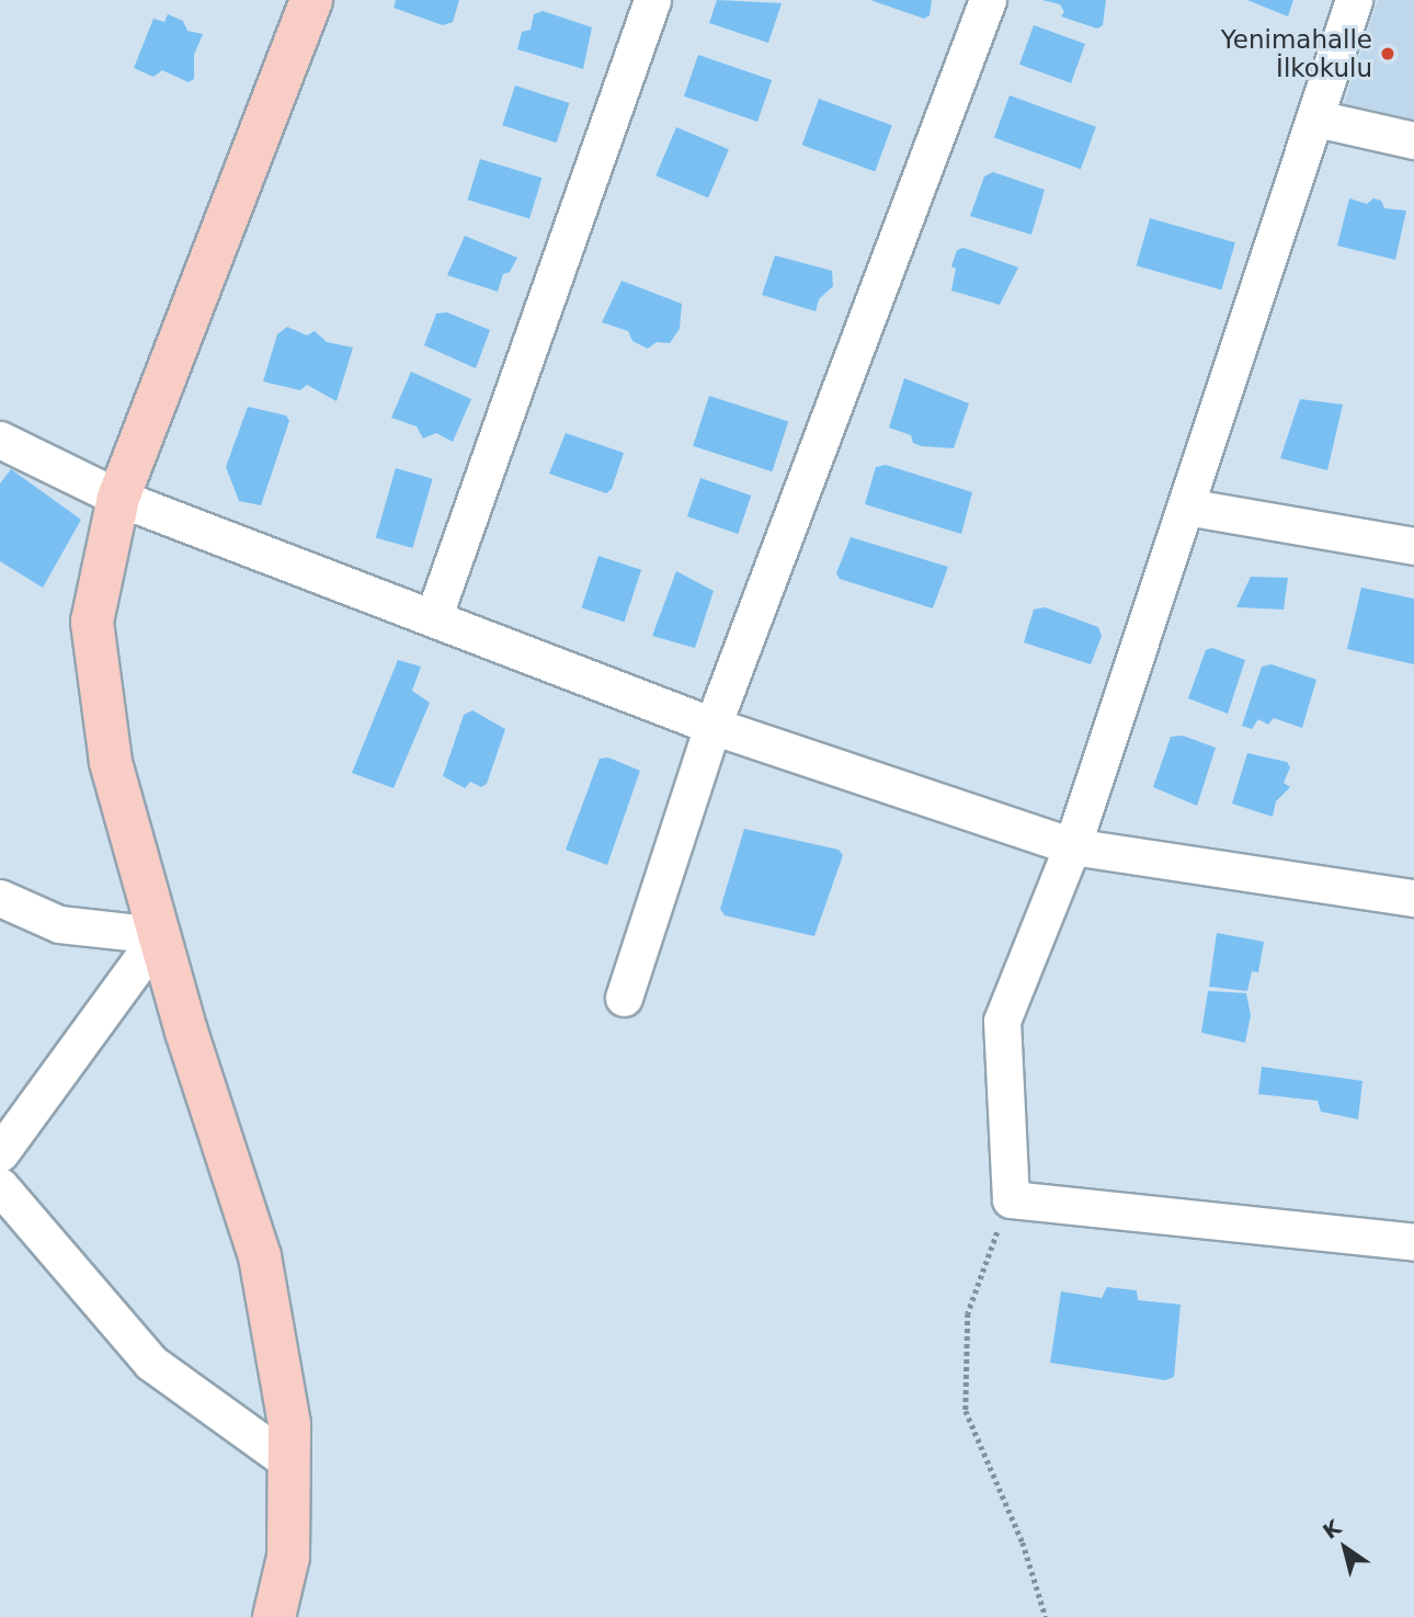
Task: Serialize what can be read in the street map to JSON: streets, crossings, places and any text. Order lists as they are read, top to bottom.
{
  "places": ["Yenimahalle İlkokulu"],
  "north": "top left"
}
